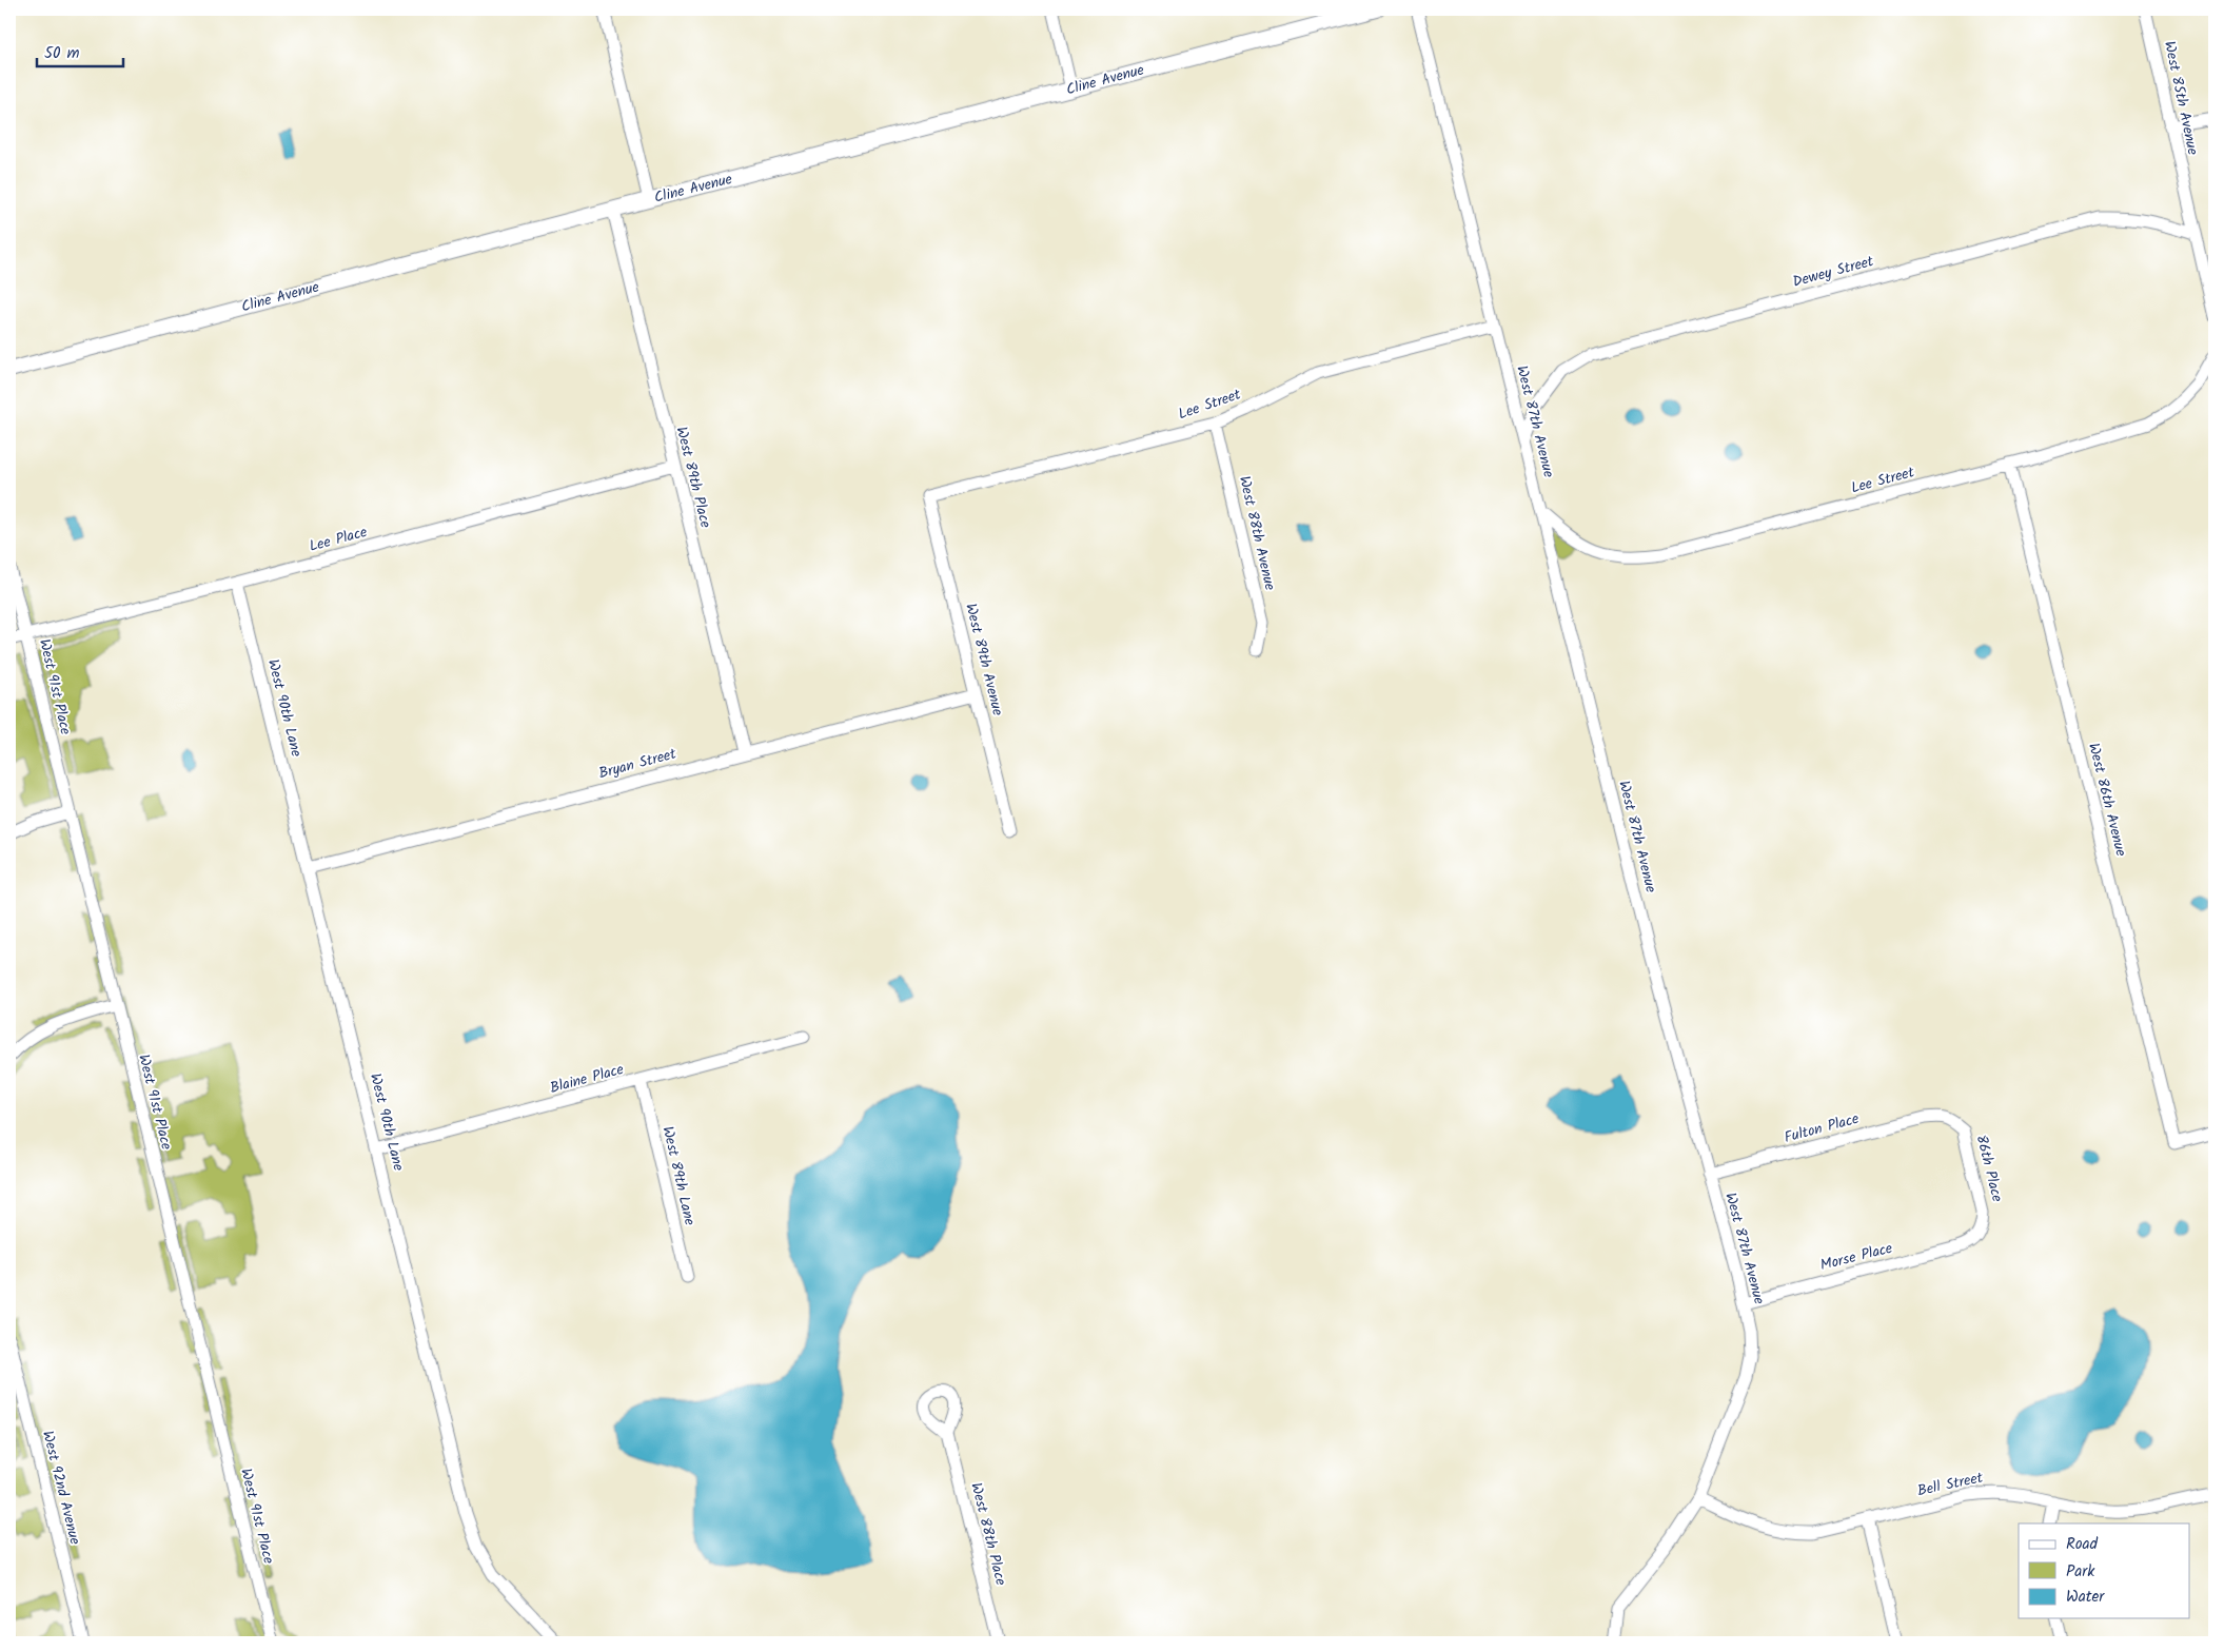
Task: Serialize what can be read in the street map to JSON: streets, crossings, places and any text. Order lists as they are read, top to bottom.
{
  "streets": {
    "street": [
      "Cline Avenue",
      "West 85th Avenue",
      "Dewey Street",
      "Lee Street",
      "West 87th Avenue",
      "West 89th Place",
      "West 88th Avenue",
      "Lee Place",
      "West 89th Avenue",
      "West 91st Place",
      "West 90th Lane",
      "Bryan Street",
      "West 86th Avenue",
      "Blaine Place",
      "Fulton Place",
      "86th Place",
      "West 89th Lane",
      "Morse Place",
      "Bell Street",
      "West 92nd Avenue",
      "West 88th Place"
    ]
  },
  "crossings": [
    ["Cline Avenue", "West 89th Place"],
    ["West 85th Avenue", "Dewey Street"],
    ["Dewey Street", "West 87th Avenue"],
    ["Lee Street", "West 87th Avenue"],
    ["Lee Street", "West 88th Avenue"],
    ["Lee Street", "West 89th Avenue"],
    ["Lee Street", "West 86th Avenue"],
    ["West 87th Avenue", "Fulton Place"],
    ["West 87th Avenue", "Morse Place"],
    ["West 87th Avenue", "Bell Street"],
    ["West 89th Place", "Lee Place"],
    ["West 89th Place", "Bryan Street"],
    ["Lee Place", "West 91st Place"],
    ["Lee Place", "West 90th Lane"],
    ["West 89th Avenue", "Bryan Street"],
    ["West 90th Lane", "Bryan Street"],
    ["West 90th Lane", "Blaine Place"],
    ["Blaine Place", "West 89th Lane"],
    ["Fulton Place", "86th Place"],
    ["86th Place", "Morse Place"]
  ],
  "legend": ["Road", "Park", "Water"],
  "scale_bar": "50 m"
}
